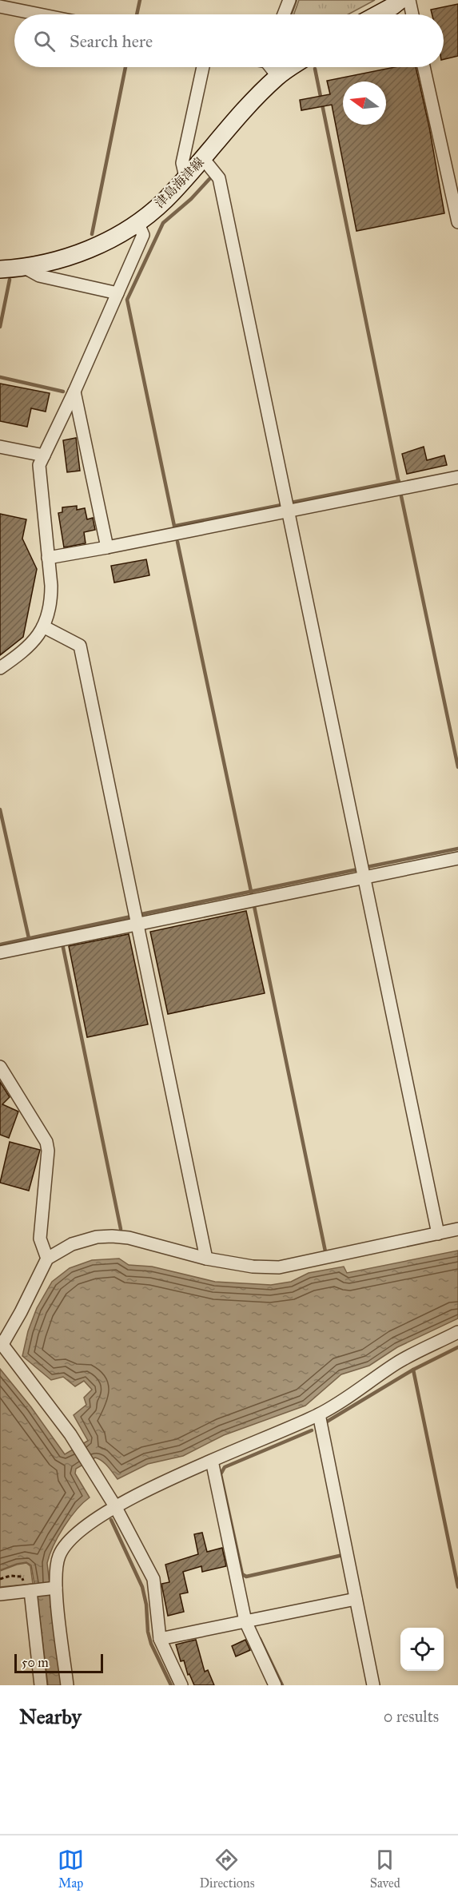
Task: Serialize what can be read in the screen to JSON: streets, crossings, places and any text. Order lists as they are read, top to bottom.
{
  "streets": {
    "main road": ["津島海津線"]
  },
  "scale_bar": "50 m",
  "north": "left",
  "page": {
    "search": "Search here",
    "scale": "50 m",
    "heading": ["Nearby", "0 results"],
    "nav": ["Map", "Directions", "Saved"]
  }
}
